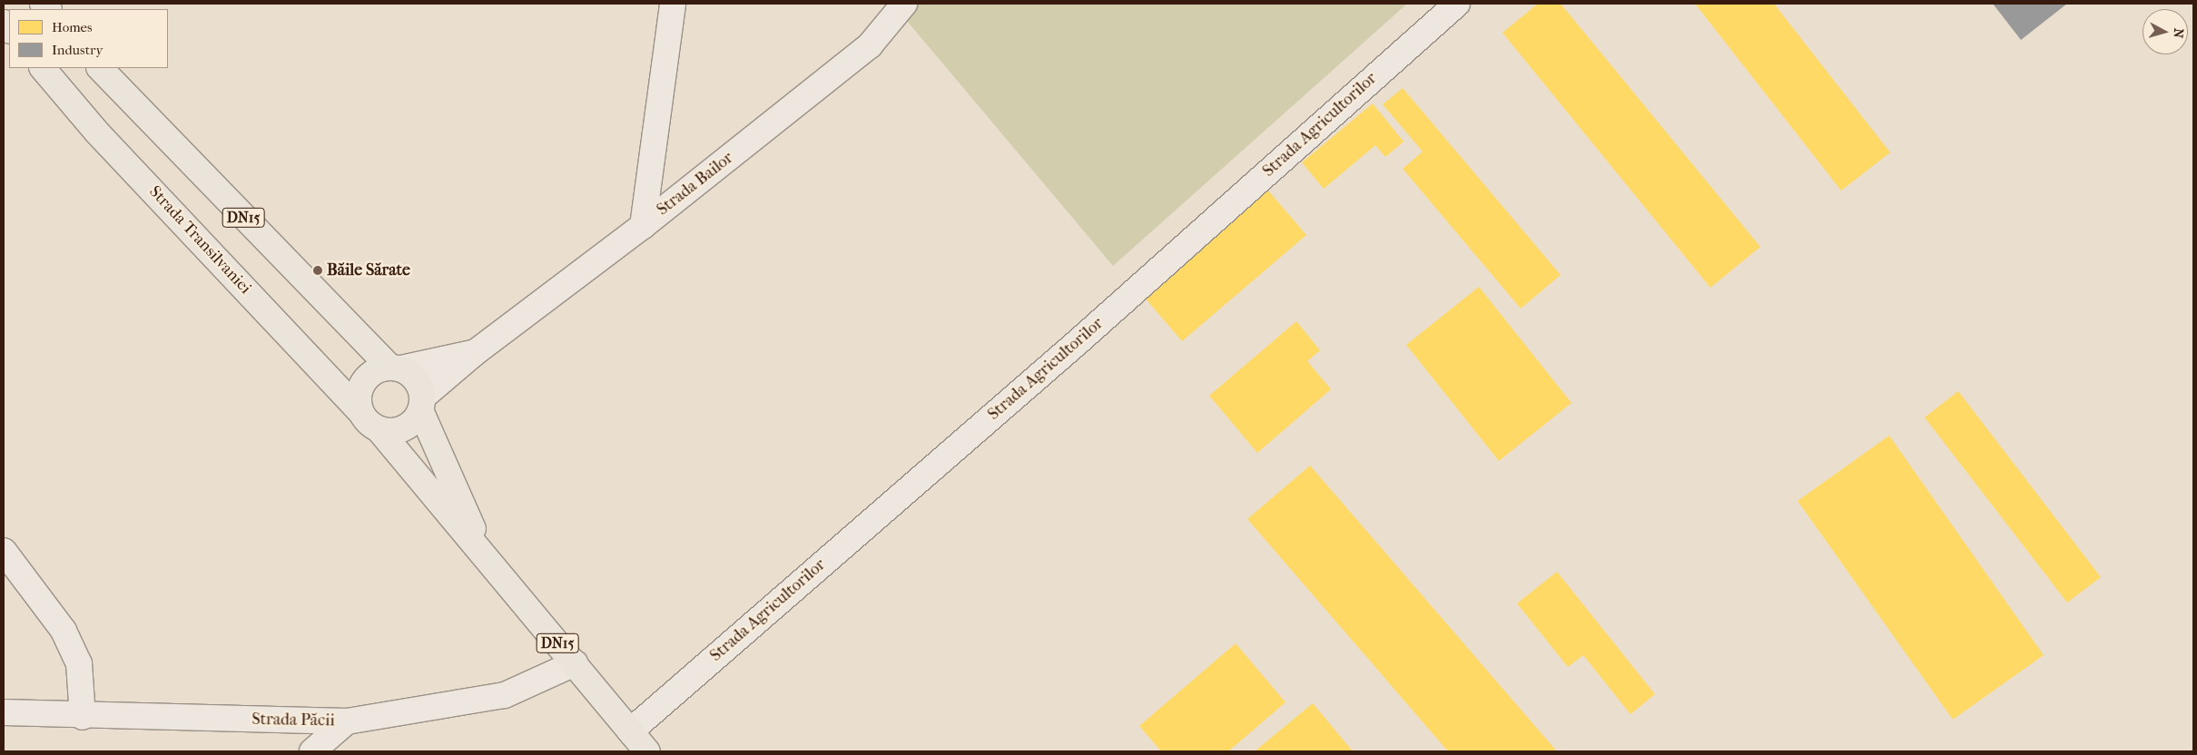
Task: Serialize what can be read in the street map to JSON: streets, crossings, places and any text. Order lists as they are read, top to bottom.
{
  "streets": {
    "main road": ["DN15", "Strada Transilvaniei"],
    "street": ["Strada Agricultorilor", "Strada Bailor", "Strada Păcii"]
  },
  "crossings": [
    ["Strada Agricultorilor", "DN15"],
    ["Strada Bailor", "DN15"],
    ["Strada Bailor", "Strada Transilvaniei"],
    ["DN15", "Strada Transilvaniei"],
    ["DN15", "Strada Păcii"]
  ],
  "places": ["Băile Sărate"],
  "legend": ["Homes", "Industry"],
  "north": "right"
}
